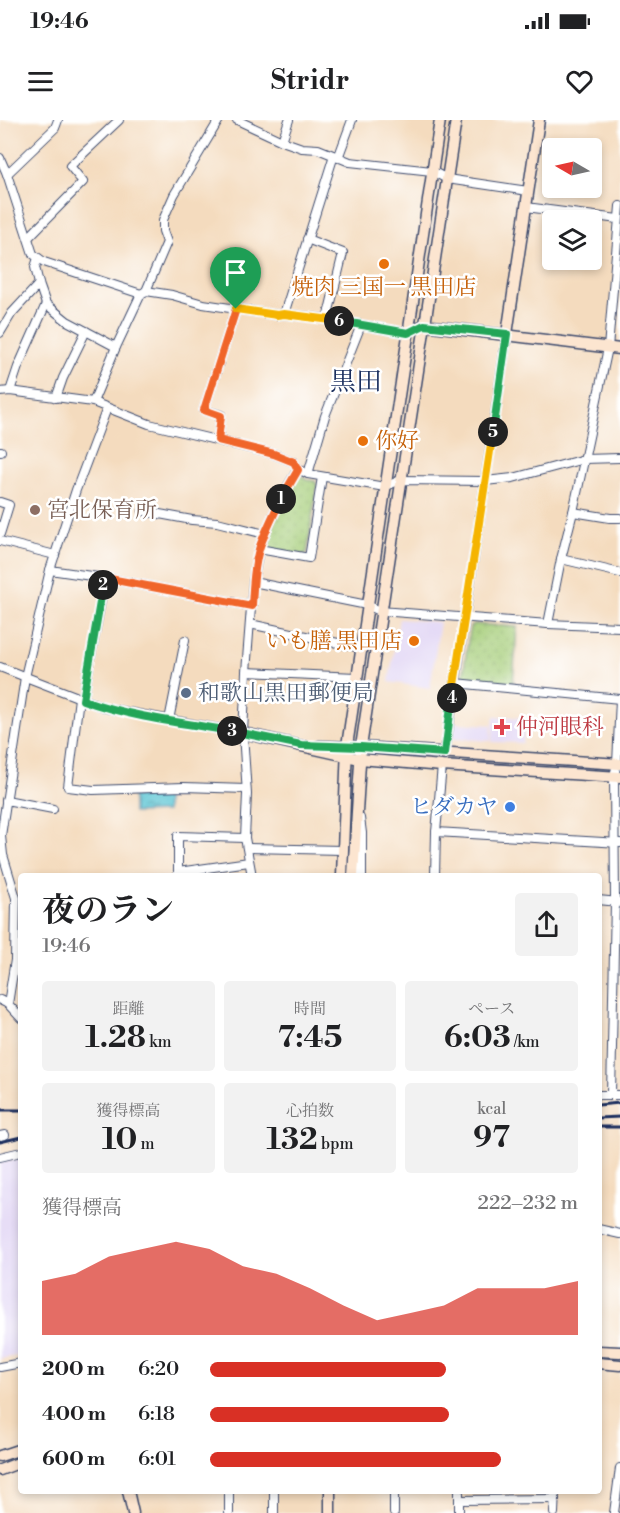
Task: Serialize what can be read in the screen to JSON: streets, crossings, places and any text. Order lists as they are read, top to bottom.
{
  "districts": ["黒田"],
  "places": {
    "other": [
      "焼肉 三国一 黒田店",
      "你好",
      "宮北保育所",
      "いも膳 黒田店",
      "和歌山黒田郵便局",
      "ヒダカヤ"
    ],
    "health": ["仲河眼科"]
  },
  "north": "left",
  "page": {
    "status": "19:46",
    "header": "Stridr",
    "pins": [
      "6",
      "5",
      "1",
      "2",
      "4",
      "3"
    ],
    "heading": ["夜のラン", "19:46"],
    "stats": [
      ["距離", "1.28 km"],
      ["時間", "7:45"],
      ["ペース", "6:03 /km"],
      ["獲得標高", "10 m"],
      ["心拍数", "132 bpm"],
      ["kcal", "97"]
    ],
    "chart": ["獲得標高", "222–232 m"],
    "list": [
      {
        "name": "200 m",
        "note": "6:20"
      },
      {
        "name": "400 m",
        "note": "6:18"
      },
      {
        "name": "600 m",
        "note": "6:01"
      }
    ]
  }
}
